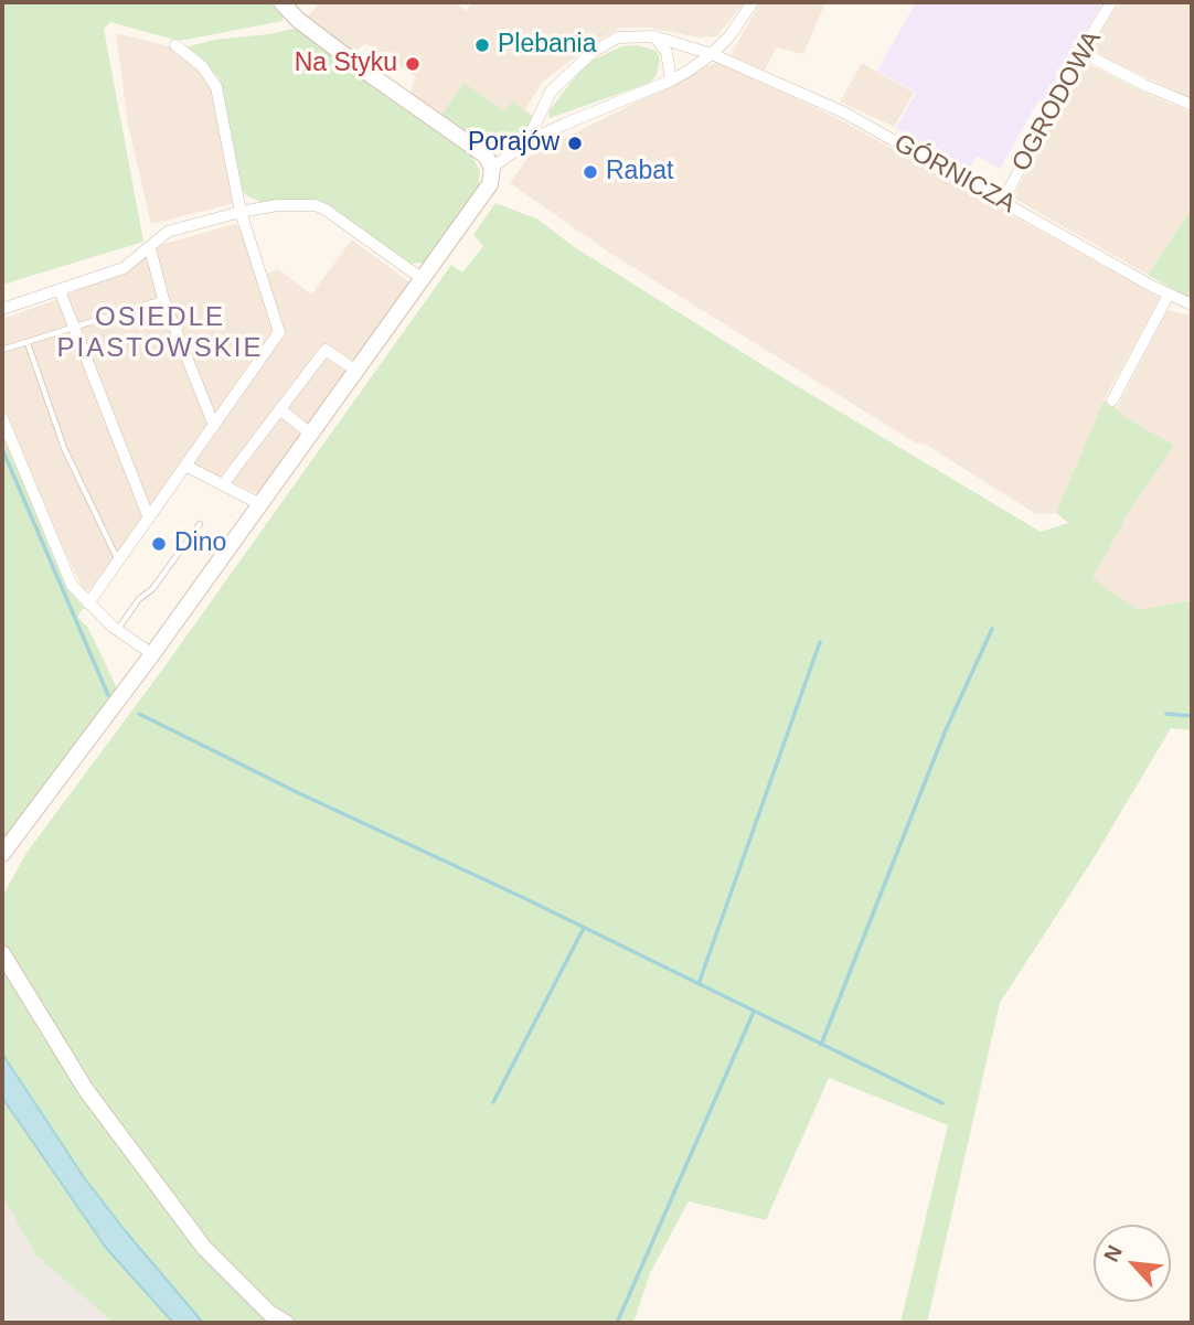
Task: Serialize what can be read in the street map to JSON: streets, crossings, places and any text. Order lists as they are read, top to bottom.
{
  "streets": {
    "street": ["OGRODOWA", "GÓRNICZA"]
  },
  "crossings": [
    ["OGRODOWA", "GÓRNICZA"]
  ],
  "districts": ["OSIEDLE PIASTOWSKIE"],
  "places": [
    "Plebania",
    "Na Styku",
    "Porajów",
    "Rabat",
    "Dino"
  ],
  "north": "top left"
}
